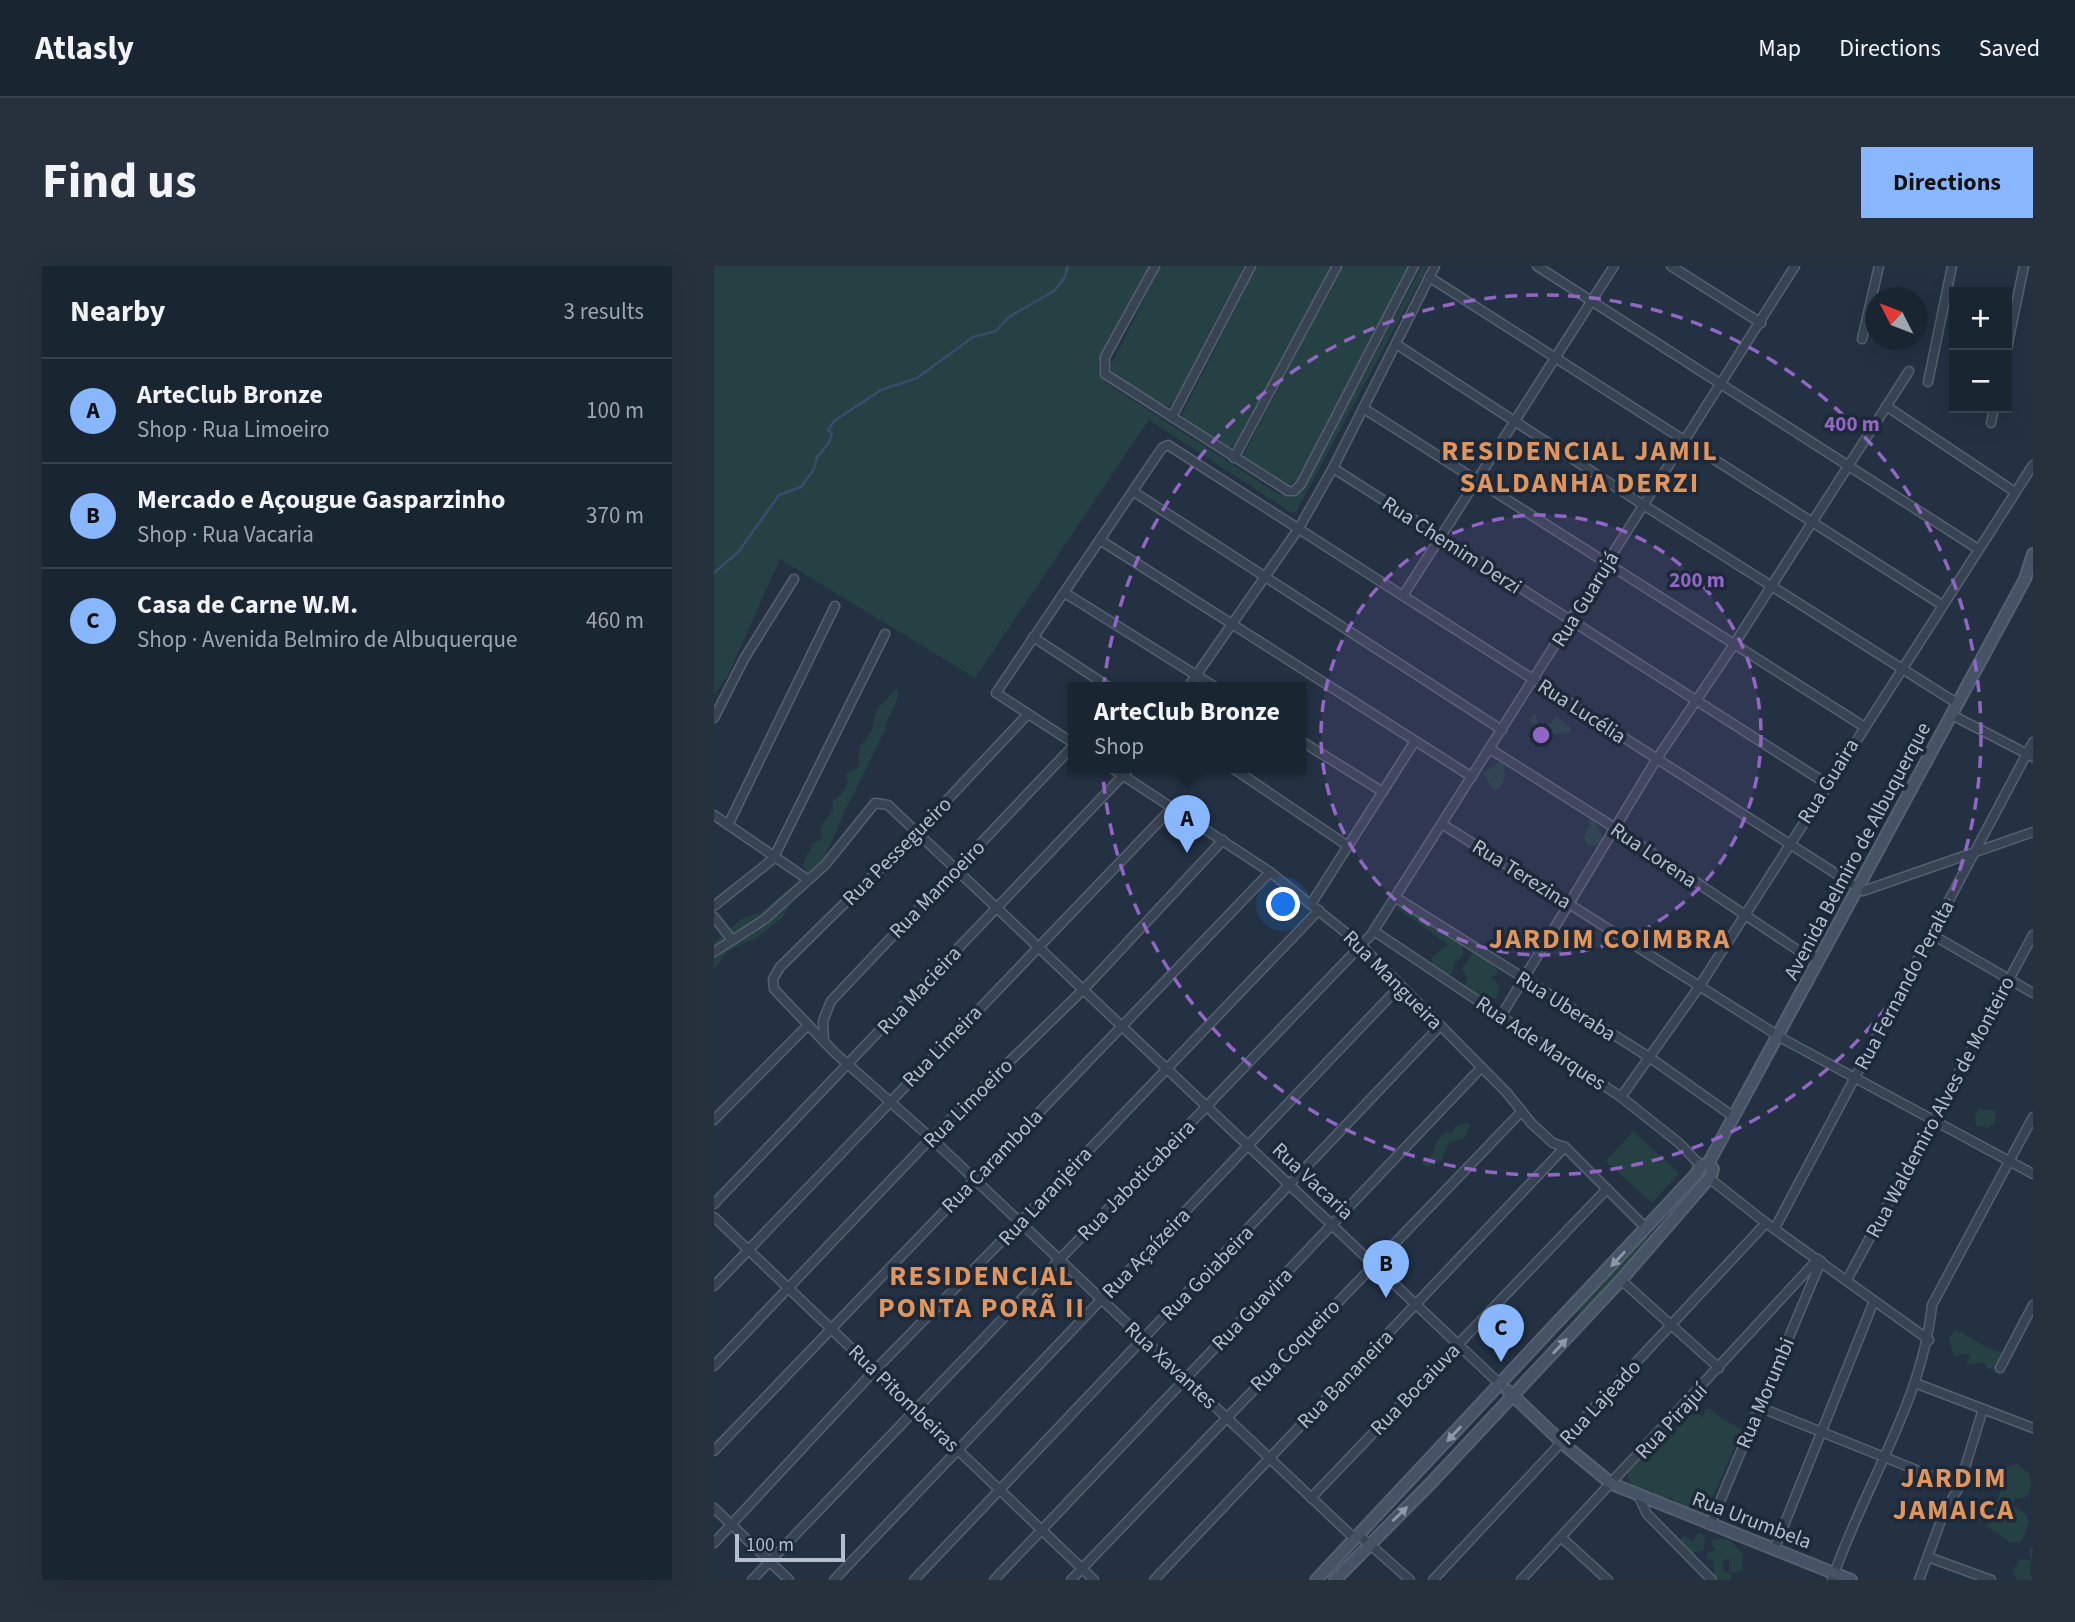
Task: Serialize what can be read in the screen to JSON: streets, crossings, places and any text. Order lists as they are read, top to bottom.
{
  "streets": {
    "main road": ["Avenida Belmiro de Albuquerque", "Rua Vacaria", "Rua Urumbela"],
    "street": [
      "Rua Chemim Derzi",
      "Rua Guarujá",
      "Rua Lucélia",
      "Rua Guaira",
      "Rua Pessegueiro",
      "Rua Lorena",
      "Rua Terezina",
      "Rua Mamoeiro",
      "Rua Mangueira",
      "Rua Fernando Peralta",
      "Rua Macieira",
      "Rua Uberaba",
      "Rua Ade Marques",
      "Rua Limeira",
      "Rua Limoeiro",
      "Rua Waldemiro Alves de Monteiro",
      "Rua Carambola",
      "Rua Jaboticabeira",
      "Rua Laranjeira",
      "Rua Açaízeira",
      "Rua Goiabeira",
      "Rua Guavira",
      "Rua Coqueiro",
      "Rua Xavantes",
      "Rua Bananeira",
      "Rua Bocaiuva",
      "Rua Morumbi",
      "Rua Pitombeiras",
      "Rua Lajeado",
      "Rua Pirajuí"
    ]
  },
  "crossings": [
    ["Rua Chemim Derzi", "Rua Guarujá"],
    ["Rua Chemim Derzi", "Rua Guaira"],
    ["Rua Guarujá", "Rua Lucélia"],
    ["Rua Guarujá", "Rua Lorena"],
    ["Rua Guarujá", "Rua Terezina"],
    ["Rua Guarujá", "Rua Uberaba"],
    ["Rua Guarujá", "Rua Ade Marques"],
    ["Rua Guarujá", "Rua Jaboticabeira"],
    ["Rua Lucélia", "Rua Guaira"],
    ["Rua Lucélia", "Avenida Belmiro de Albuquerque"],
    ["Rua Guaira", "Rua Lorena"],
    ["Rua Guaira", "Rua Terezina"],
    ["Rua Guaira", "Rua Uberaba"],
    ["Rua Guaira", "Rua Ade Marques"],
    ["Rua Pessegueiro", "Rua Vacaria"],
    ["Rua Pessegueiro", "Rua Xavantes"],
    ["Avenida Belmiro de Albuquerque", "Rua Lorena"],
    ["Avenida Belmiro de Albuquerque", "Rua Terezina"],
    ["Avenida Belmiro de Albuquerque", "Rua Mangueira"],
    ["Avenida Belmiro de Albuquerque", "Rua Uberaba"],
    ["Avenida Belmiro de Albuquerque", "Rua Ade Marques"],
    ["Avenida Belmiro de Albuquerque", "Rua Vacaria"],
    ["Avenida Belmiro de Albuquerque", "Rua Xavantes"],
    ["Rua Terezina", "Rua Fernando Peralta"],
    ["Rua Terezina", "Rua Waldemiro Alves de Monteiro"],
    ["Rua Mamoeiro", "Rua Vacaria"],
    ["Rua Mamoeiro", "Rua Xavantes"],
    ["Rua Mangueira", "Rua Macieira"],
    ["Rua Mangueira", "Rua Limeira"],
    ["Rua Mangueira", "Rua Limoeiro"],
    ["Rua Mangueira", "Rua Carambola"],
    ["Rua Mangueira", "Rua Jaboticabeira"],
    ["Rua Mangueira", "Rua Laranjeira"],
    ["Rua Mangueira", "Rua Açaízeira"],
    ["Rua Mangueira", "Rua Goiabeira"],
    ["Rua Mangueira", "Rua Guavira"],
    ["Rua Mangueira", "Rua Coqueiro"],
    ["Rua Mangueira", "Rua Bananeira"],
    ["Rua Mangueira", "Rua Bocaiuva"],
    ["Rua Macieira", "Rua Vacaria"],
    ["Rua Macieira", "Rua Xavantes"],
    ["Rua Ade Marques", "Rua Jaboticabeira"],
    ["Rua Limeira", "Rua Vacaria"],
    ["Rua Limeira", "Rua Xavantes"],
    ["Rua Limeira", "Rua Pitombeiras"],
    ["Rua Limoeiro", "Rua Vacaria"],
    ["Rua Limoeiro", "Rua Xavantes"],
    ["Rua Limoeiro", "Rua Pitombeiras"],
    ["Rua Carambola", "Rua Vacaria"],
    ["Rua Carambola", "Rua Xavantes"],
    ["Rua Carambola", "Rua Pitombeiras"],
    ["Rua Jaboticabeira", "Rua Vacaria"],
    ["Rua Jaboticabeira", "Rua Xavantes"],
    ["Rua Jaboticabeira", "Rua Pitombeiras"],
    ["Rua Vacaria", "Rua Laranjeira"],
    ["Rua Vacaria", "Rua Açaízeira"],
    ["Rua Vacaria", "Rua Goiabeira"],
    ["Rua Vacaria", "Rua Guavira"],
    ["Rua Vacaria", "Rua Coqueiro"],
    ["Rua Vacaria", "Rua Bananeira"],
    ["Rua Vacaria", "Rua Bocaiuva"],
    ["Rua Vacaria", "Rua Lajeado"],
    ["Rua Vacaria", "Rua Pirajuí"],
    ["Rua Vacaria", "Rua Urumbela"],
    ["Rua Laranjeira", "Rua Xavantes"],
    ["Rua Laranjeira", "Rua Pitombeiras"],
    ["Rua Açaízeira", "Rua Xavantes"],
    ["Rua Açaízeira", "Rua Pitombeiras"],
    ["Rua Goiabeira", "Rua Xavantes"],
    ["Rua Goiabeira", "Rua Pitombeiras"],
    ["Rua Guavira", "Rua Xavantes"],
    ["Rua Guavira", "Rua Pitombeiras"],
    ["Rua Coqueiro", "Rua Xavantes"],
    ["Rua Coqueiro", "Rua Pitombeiras"],
    ["Rua Xavantes", "Rua Bananeira"],
    ["Rua Xavantes", "Rua Bocaiuva"],
    ["Rua Morumbi", "Rua Pirajuí"],
    ["Rua Morumbi", "Rua Urumbela"]
  ],
  "districts": [
    "RESIDENCIAL JAMIL SALDANHA DERZI",
    "JARDIM COIMBRA",
    "RESIDENCIAL PONTA PORÃ II",
    "JARDIM JAMAICA"
  ],
  "scale_bar": "100 m",
  "north": "top left",
  "page": {
    "header": "Atlasly",
    "nav": ["Map", "Directions", "Saved"],
    "title": "Find us",
    "buttons": "Directions",
    "heading": ["Nearby", "3 results"],
    "map_buttons": ["+", "−"],
    "list": [
      {
        "mark": "A",
        "name": "ArteClub Bronze",
        "note": "Shop · Rua Limoeiro",
        "value": "100 m"
      },
      {
        "mark": "B",
        "name": "Mercado e Açougue Gasparzinho",
        "note": "Shop · Rua Vacaria",
        "value": "370 m"
      },
      {
        "mark": "C",
        "name": "Casa de Carne W.M.",
        "note": "Shop · Avenida Belmiro de Albuquerque",
        "value": "460 m"
      }
    ],
    "popup": ["ArteClub Bronze", "Shop"],
    "pins": ["A", "B", "C"],
    "scale": "100 m"
  },
  "rings": ["400 m", "200 m"]
}
